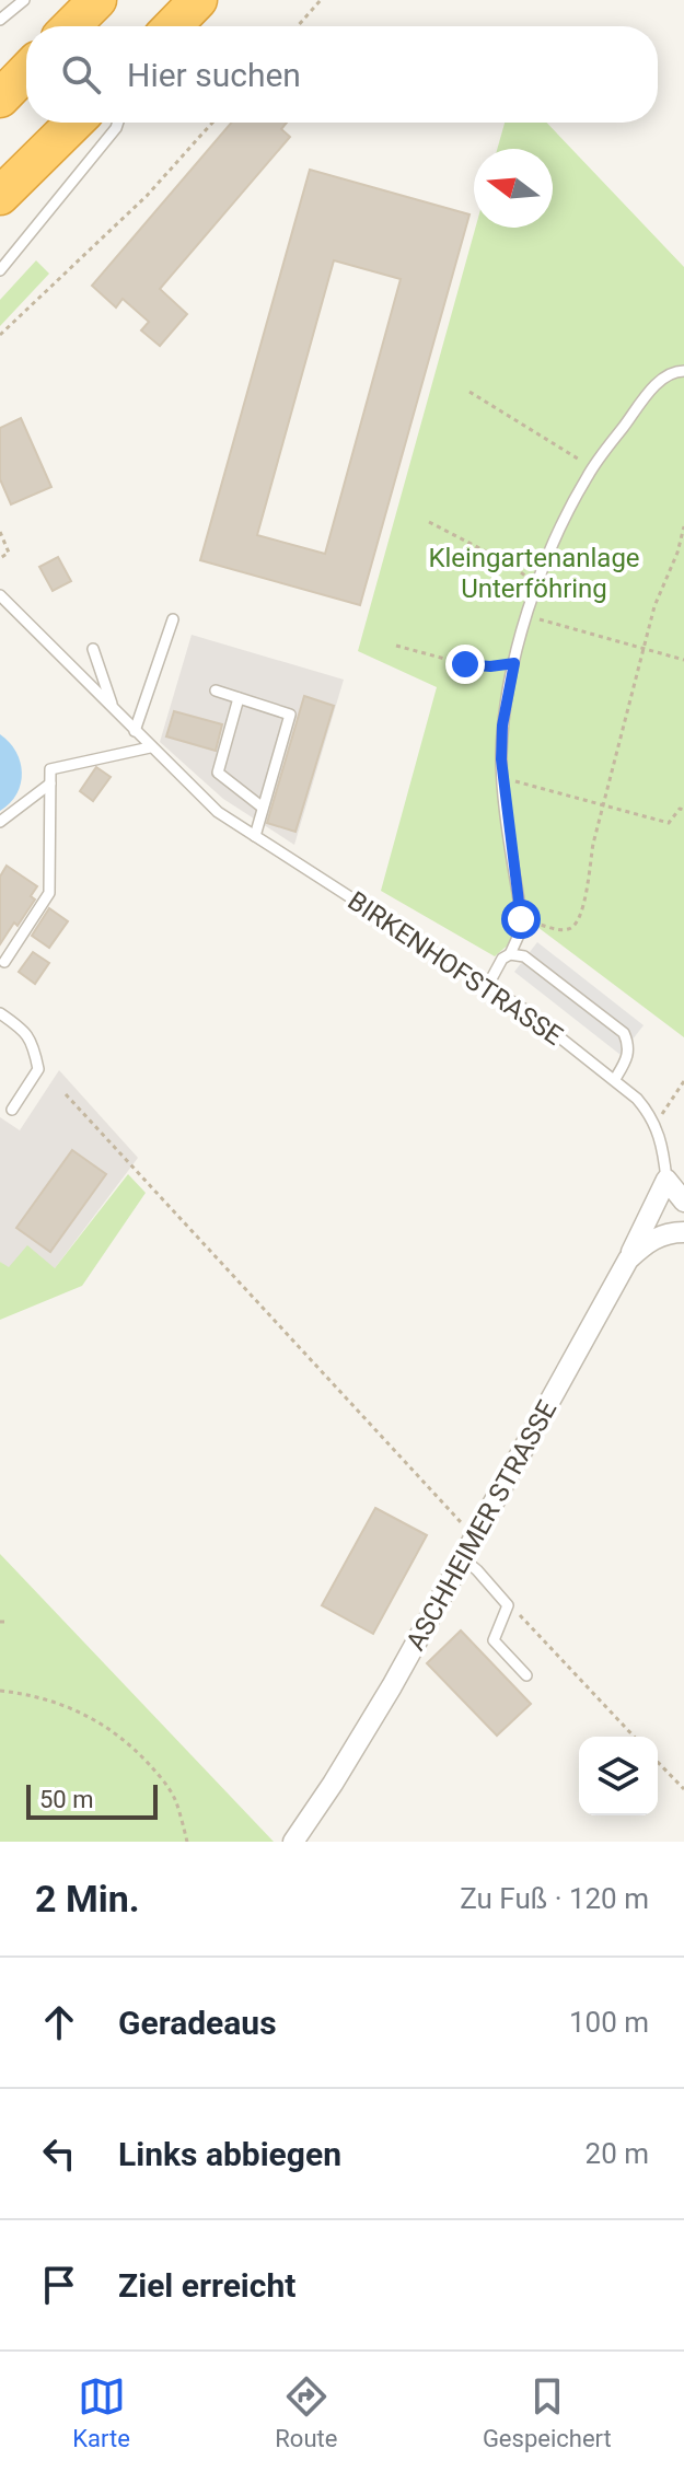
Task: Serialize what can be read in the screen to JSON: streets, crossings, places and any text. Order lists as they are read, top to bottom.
{
  "streets": {
    "street": ["ASCHHEIMER STRASSE"],
    "lane": ["BIRKENHOFSTRASSE"]
  },
  "parks": ["Kleingartenanlage Unterföhring"],
  "scale_bar": "50 m",
  "north": "left",
  "page": {
    "search": "Hier suchen",
    "scale": "50 m",
    "heading": ["2 Min.", "Zu Fuß · 120 m"],
    "list": [
      ["Geradeaus", "100 m"],
      ["Links abbiegen", "20 m"],
      "Ziel erreicht"
    ],
    "nav": ["Karte", "Route", "Gespeichert"]
  }
}
